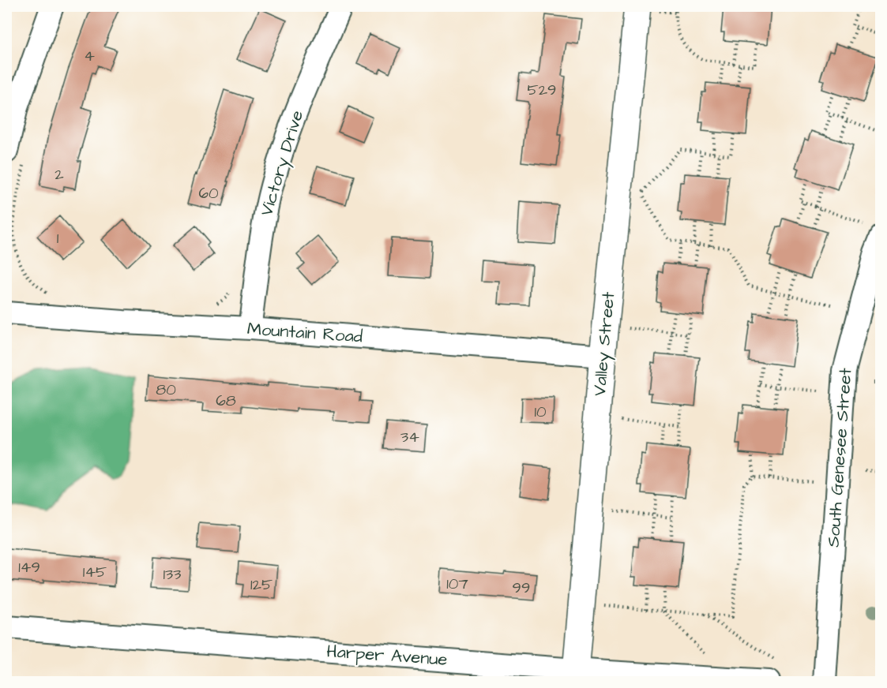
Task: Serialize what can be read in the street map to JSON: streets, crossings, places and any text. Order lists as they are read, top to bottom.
{
  "streets": {
    "street": [
      "Victory Drive",
      "Mountain Road",
      "Valley Street",
      "South Genesee Street",
      "Harper Avenue"
    ]
  },
  "crossings": [
    ["Victory Drive", "Mountain Road"],
    ["Mountain Road", "Valley Street"],
    ["Valley Street", "Harper Avenue"]
  ],
  "house_numbers": [
    "4",
    "529",
    "2",
    "60",
    "1",
    "80",
    "68",
    "10",
    "34",
    "149",
    "145",
    "133",
    "107",
    "125",
    "99"
  ]
}
